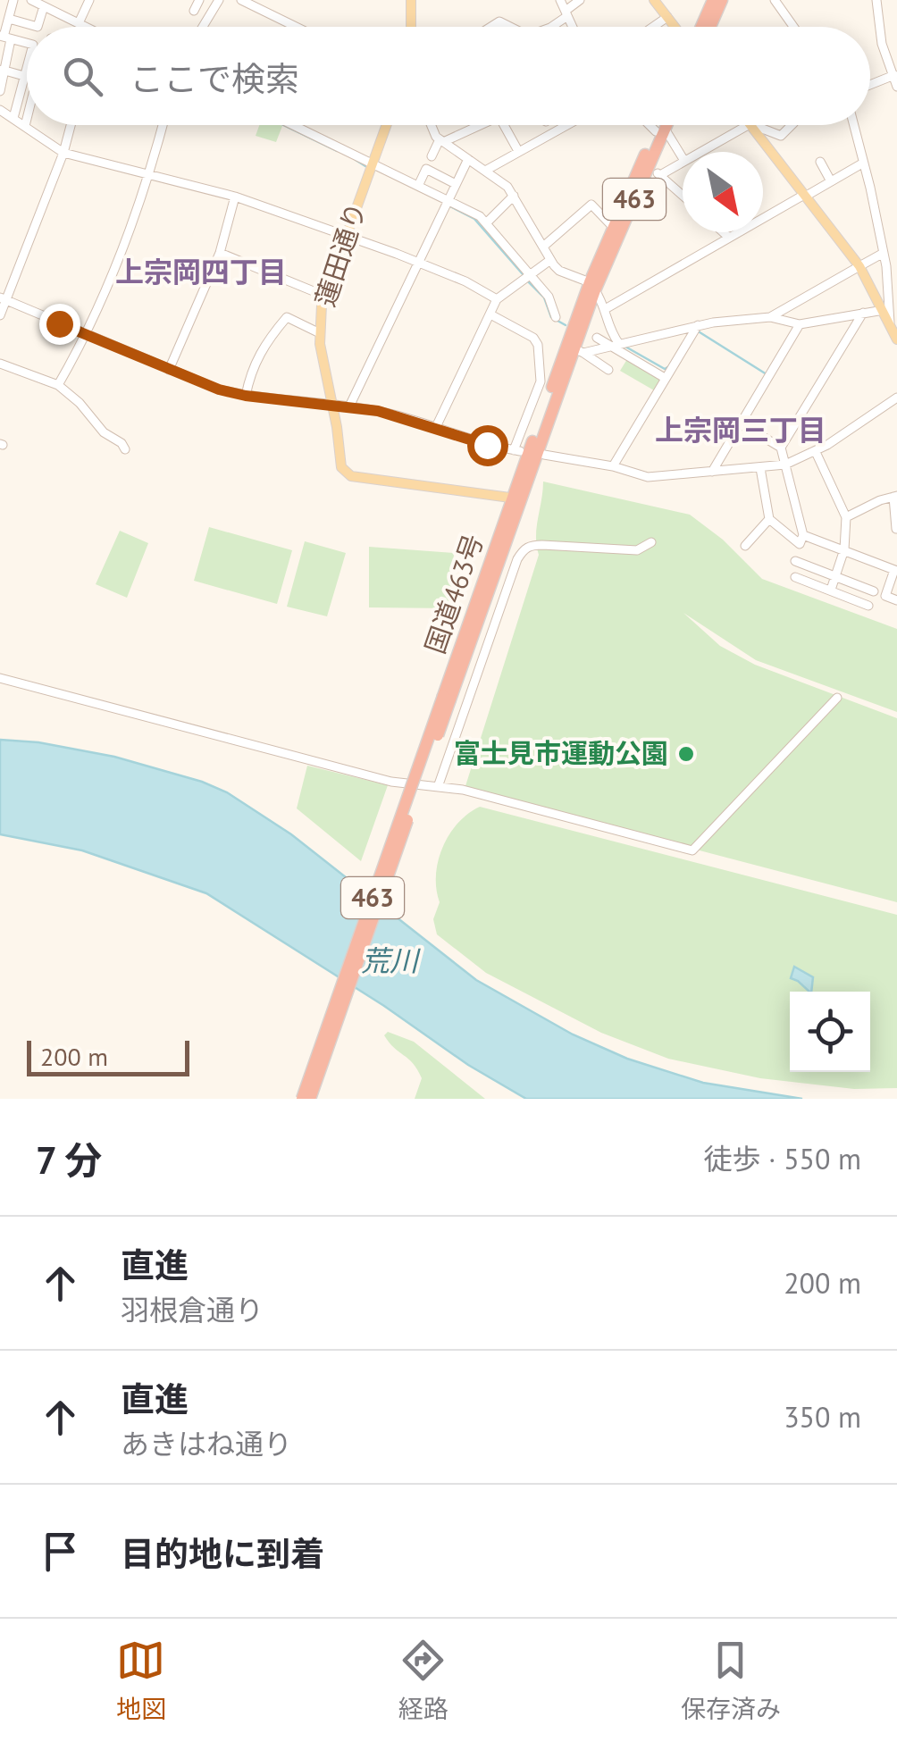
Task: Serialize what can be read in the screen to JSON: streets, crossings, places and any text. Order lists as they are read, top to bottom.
{
  "streets": {
    "highway": ["463", "国道463号"],
    "main road": ["蓮田通り"]
  },
  "crossings": [
    ["蓮田通り", "国道463号"]
  ],
  "districts": ["上宗岡四丁目", "上宗岡三丁目"],
  "water": ["荒川"],
  "places": ["富士見市運動公園"],
  "scale_bar": "200 m",
  "north": "bottom right",
  "page": {
    "search": "ここで検索",
    "scale": "200 m",
    "heading": ["7 分", "徒歩 · 550 m"],
    "list": [
      ["直進", "羽根倉通り", "200 m"],
      ["直進", "あきはね通り", "350 m"],
      "目的地に到着"
    ],
    "nav": ["地図", "経路", "保存済み"]
  }
}
